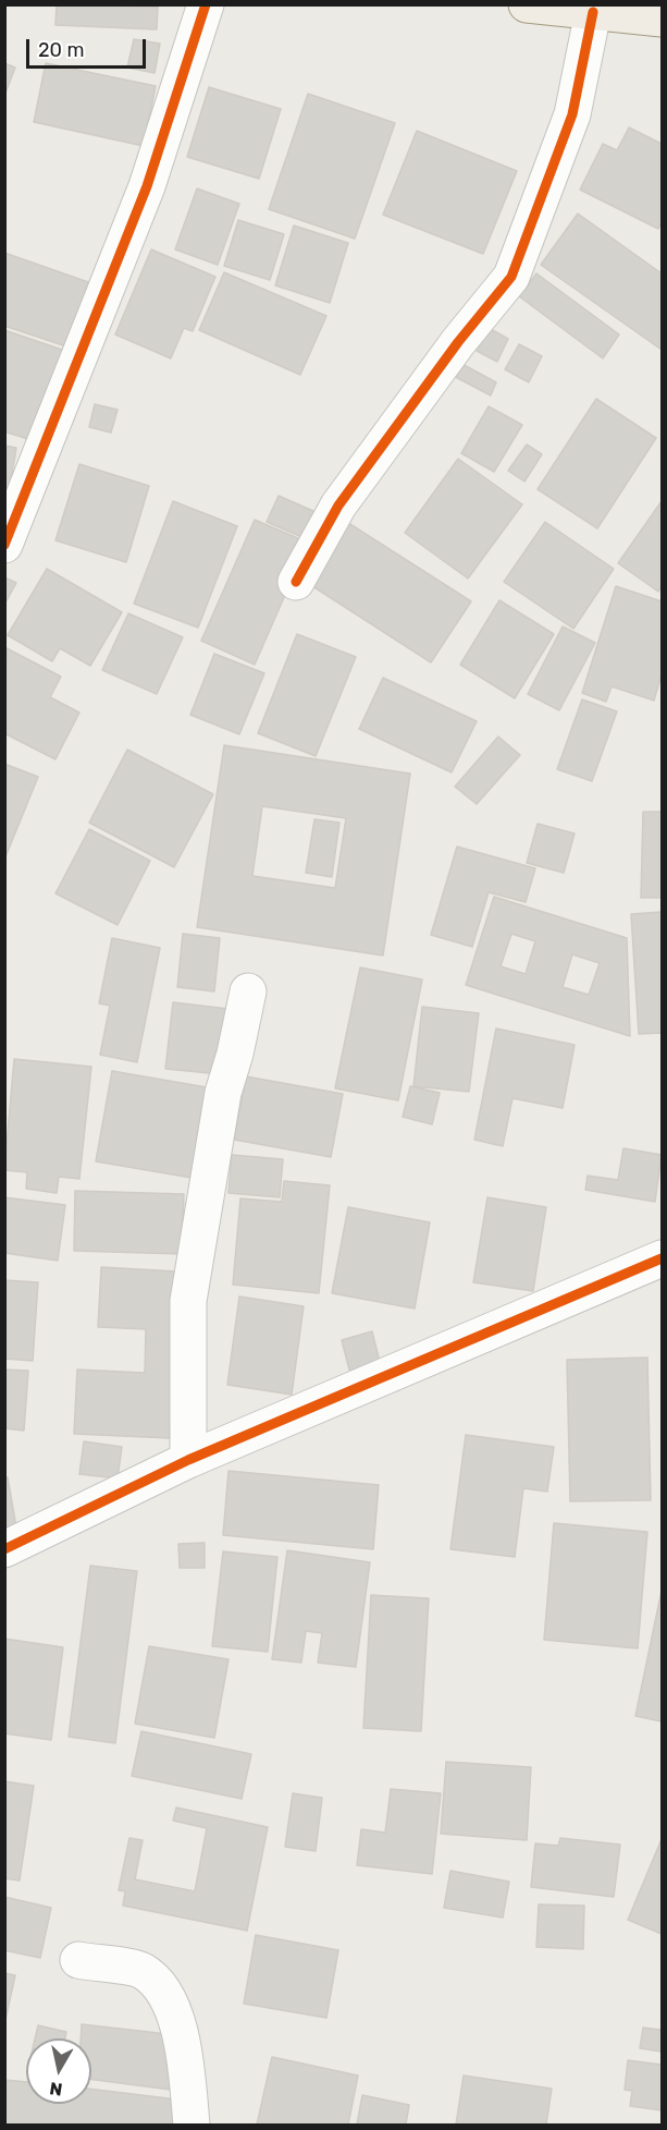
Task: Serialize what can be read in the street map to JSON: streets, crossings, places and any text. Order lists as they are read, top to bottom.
{
  "scale_bar": "20 m",
  "north": "bottom"
}
